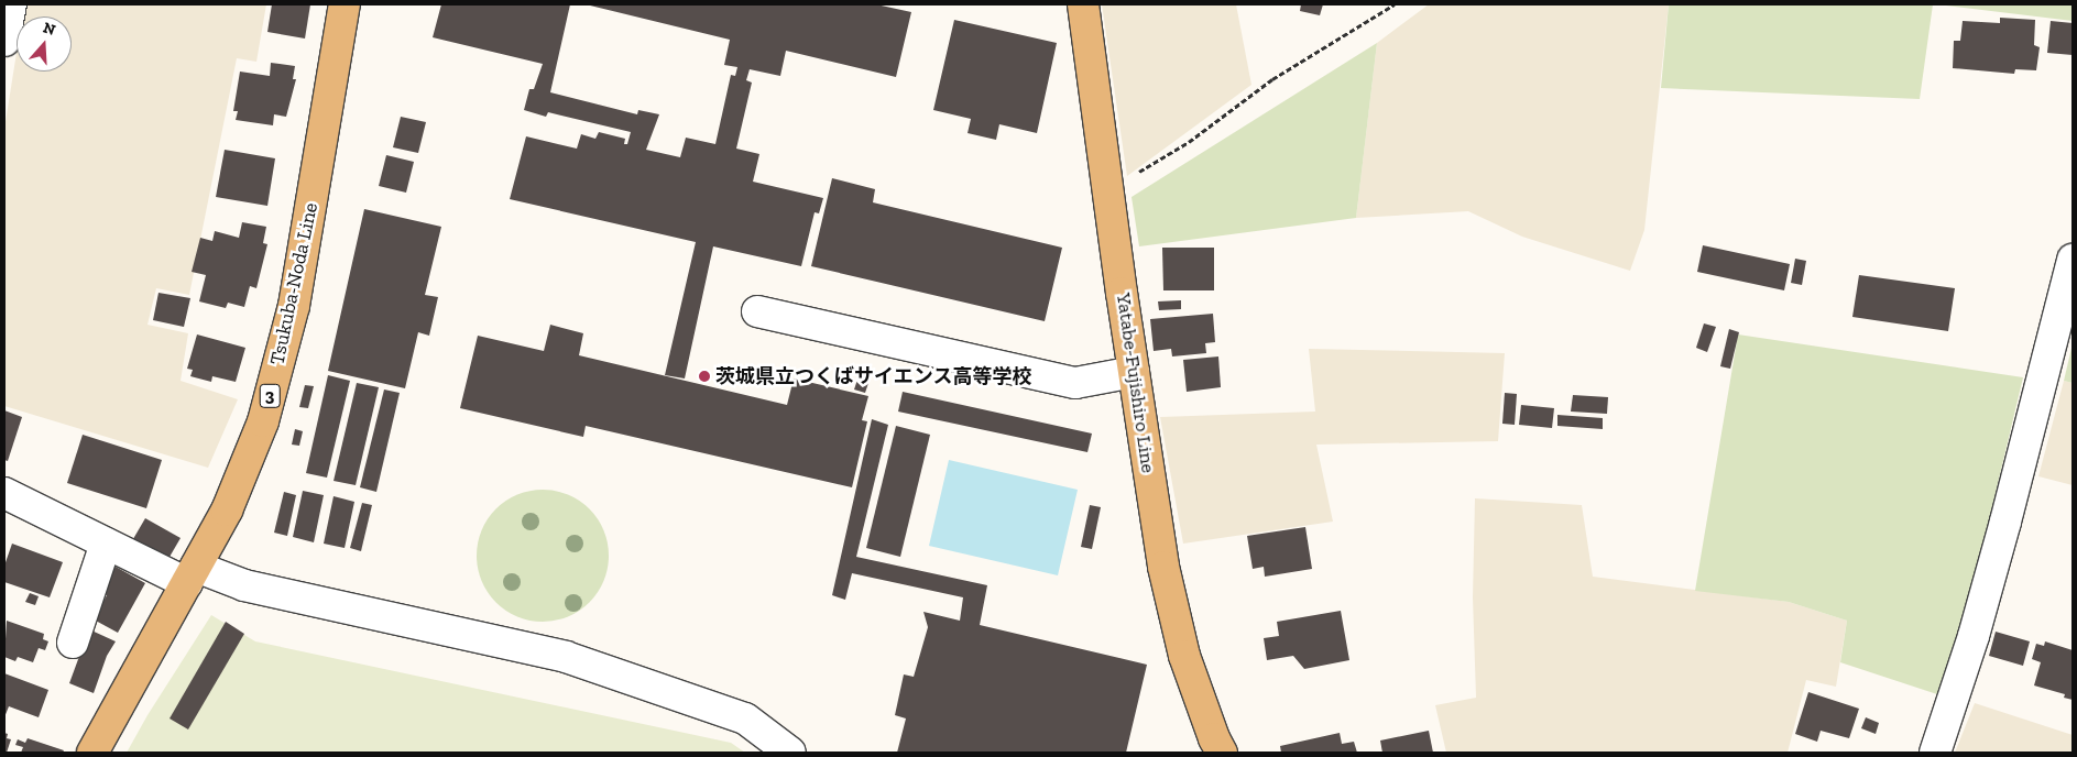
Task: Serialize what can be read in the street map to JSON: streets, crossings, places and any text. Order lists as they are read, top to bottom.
{
  "streets": {
    "main road": ["Tsukuba-Noda Line", "Yatabe-Fujishiro Line", "3"]
  },
  "places": ["茨城県立つくばサイエンス高等学校"],
  "north": "top"
}
